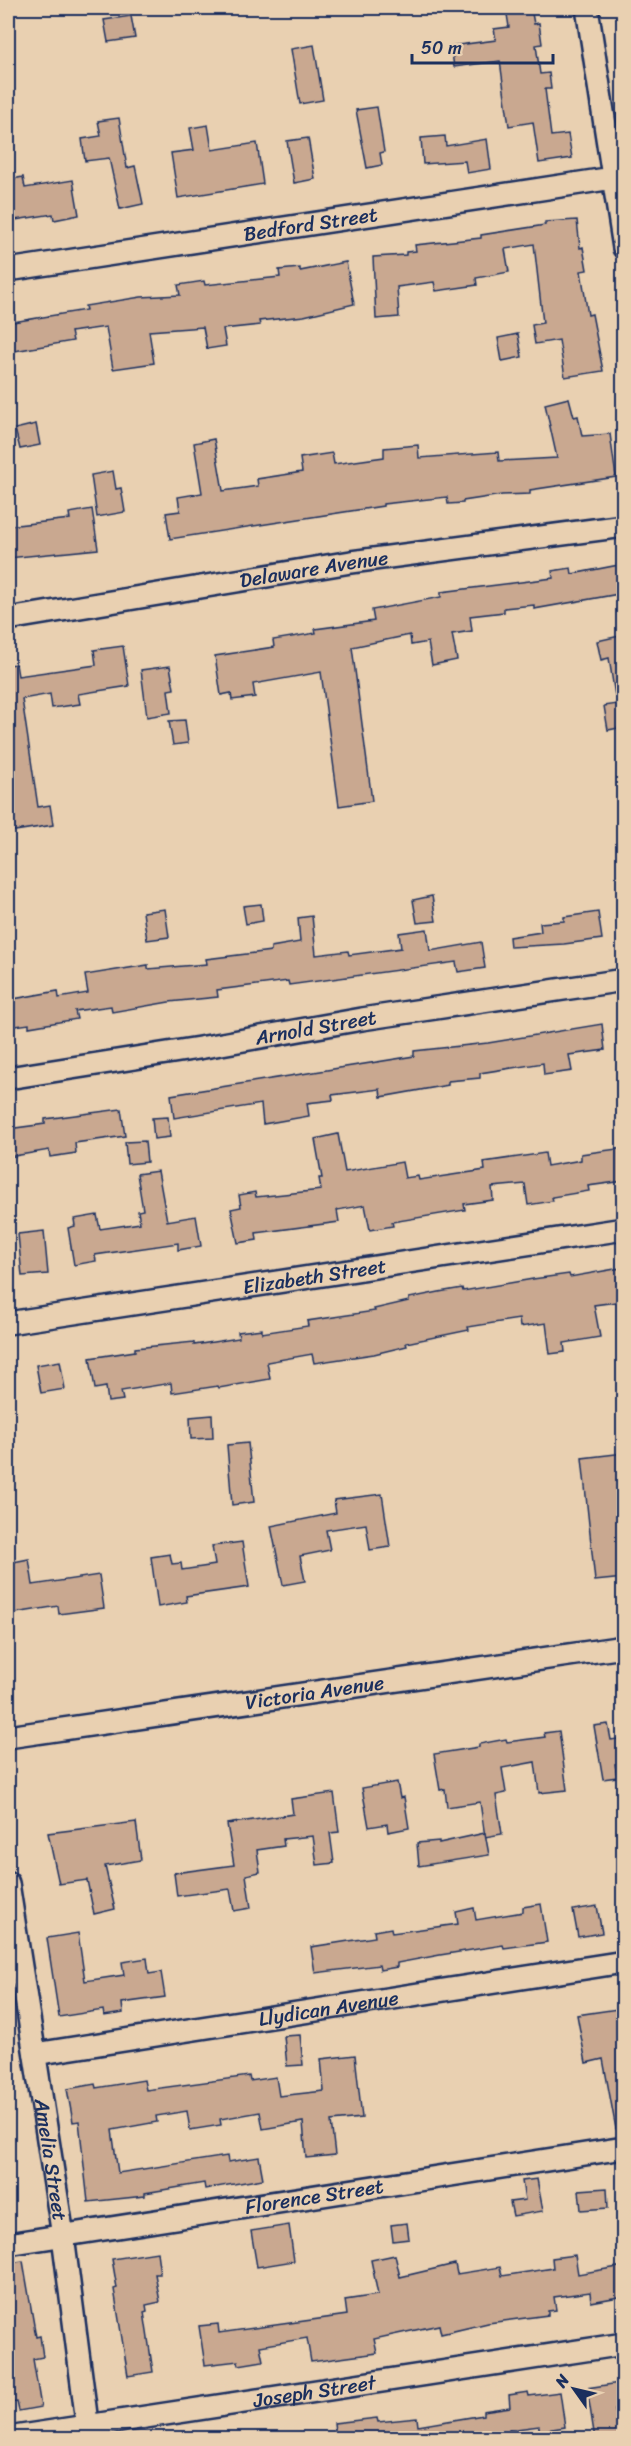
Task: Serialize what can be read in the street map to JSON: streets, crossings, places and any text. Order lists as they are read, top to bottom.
{
  "streets": {
    "street": [
      "Bedford Street",
      "Delaware Avenue",
      "Arnold Street",
      "Elizabeth Street",
      "Victoria Avenue",
      "Llydican Avenue",
      "Amelia Street",
      "Florence Street",
      "Joseph Street"
    ]
  },
  "crossings": [
    ["Llydican Avenue", "Amelia Street"],
    ["Amelia Street", "Florence Street"],
    ["Amelia Street", "Joseph Street"]
  ],
  "scale_bar": "50 m",
  "north": "top left"
}
